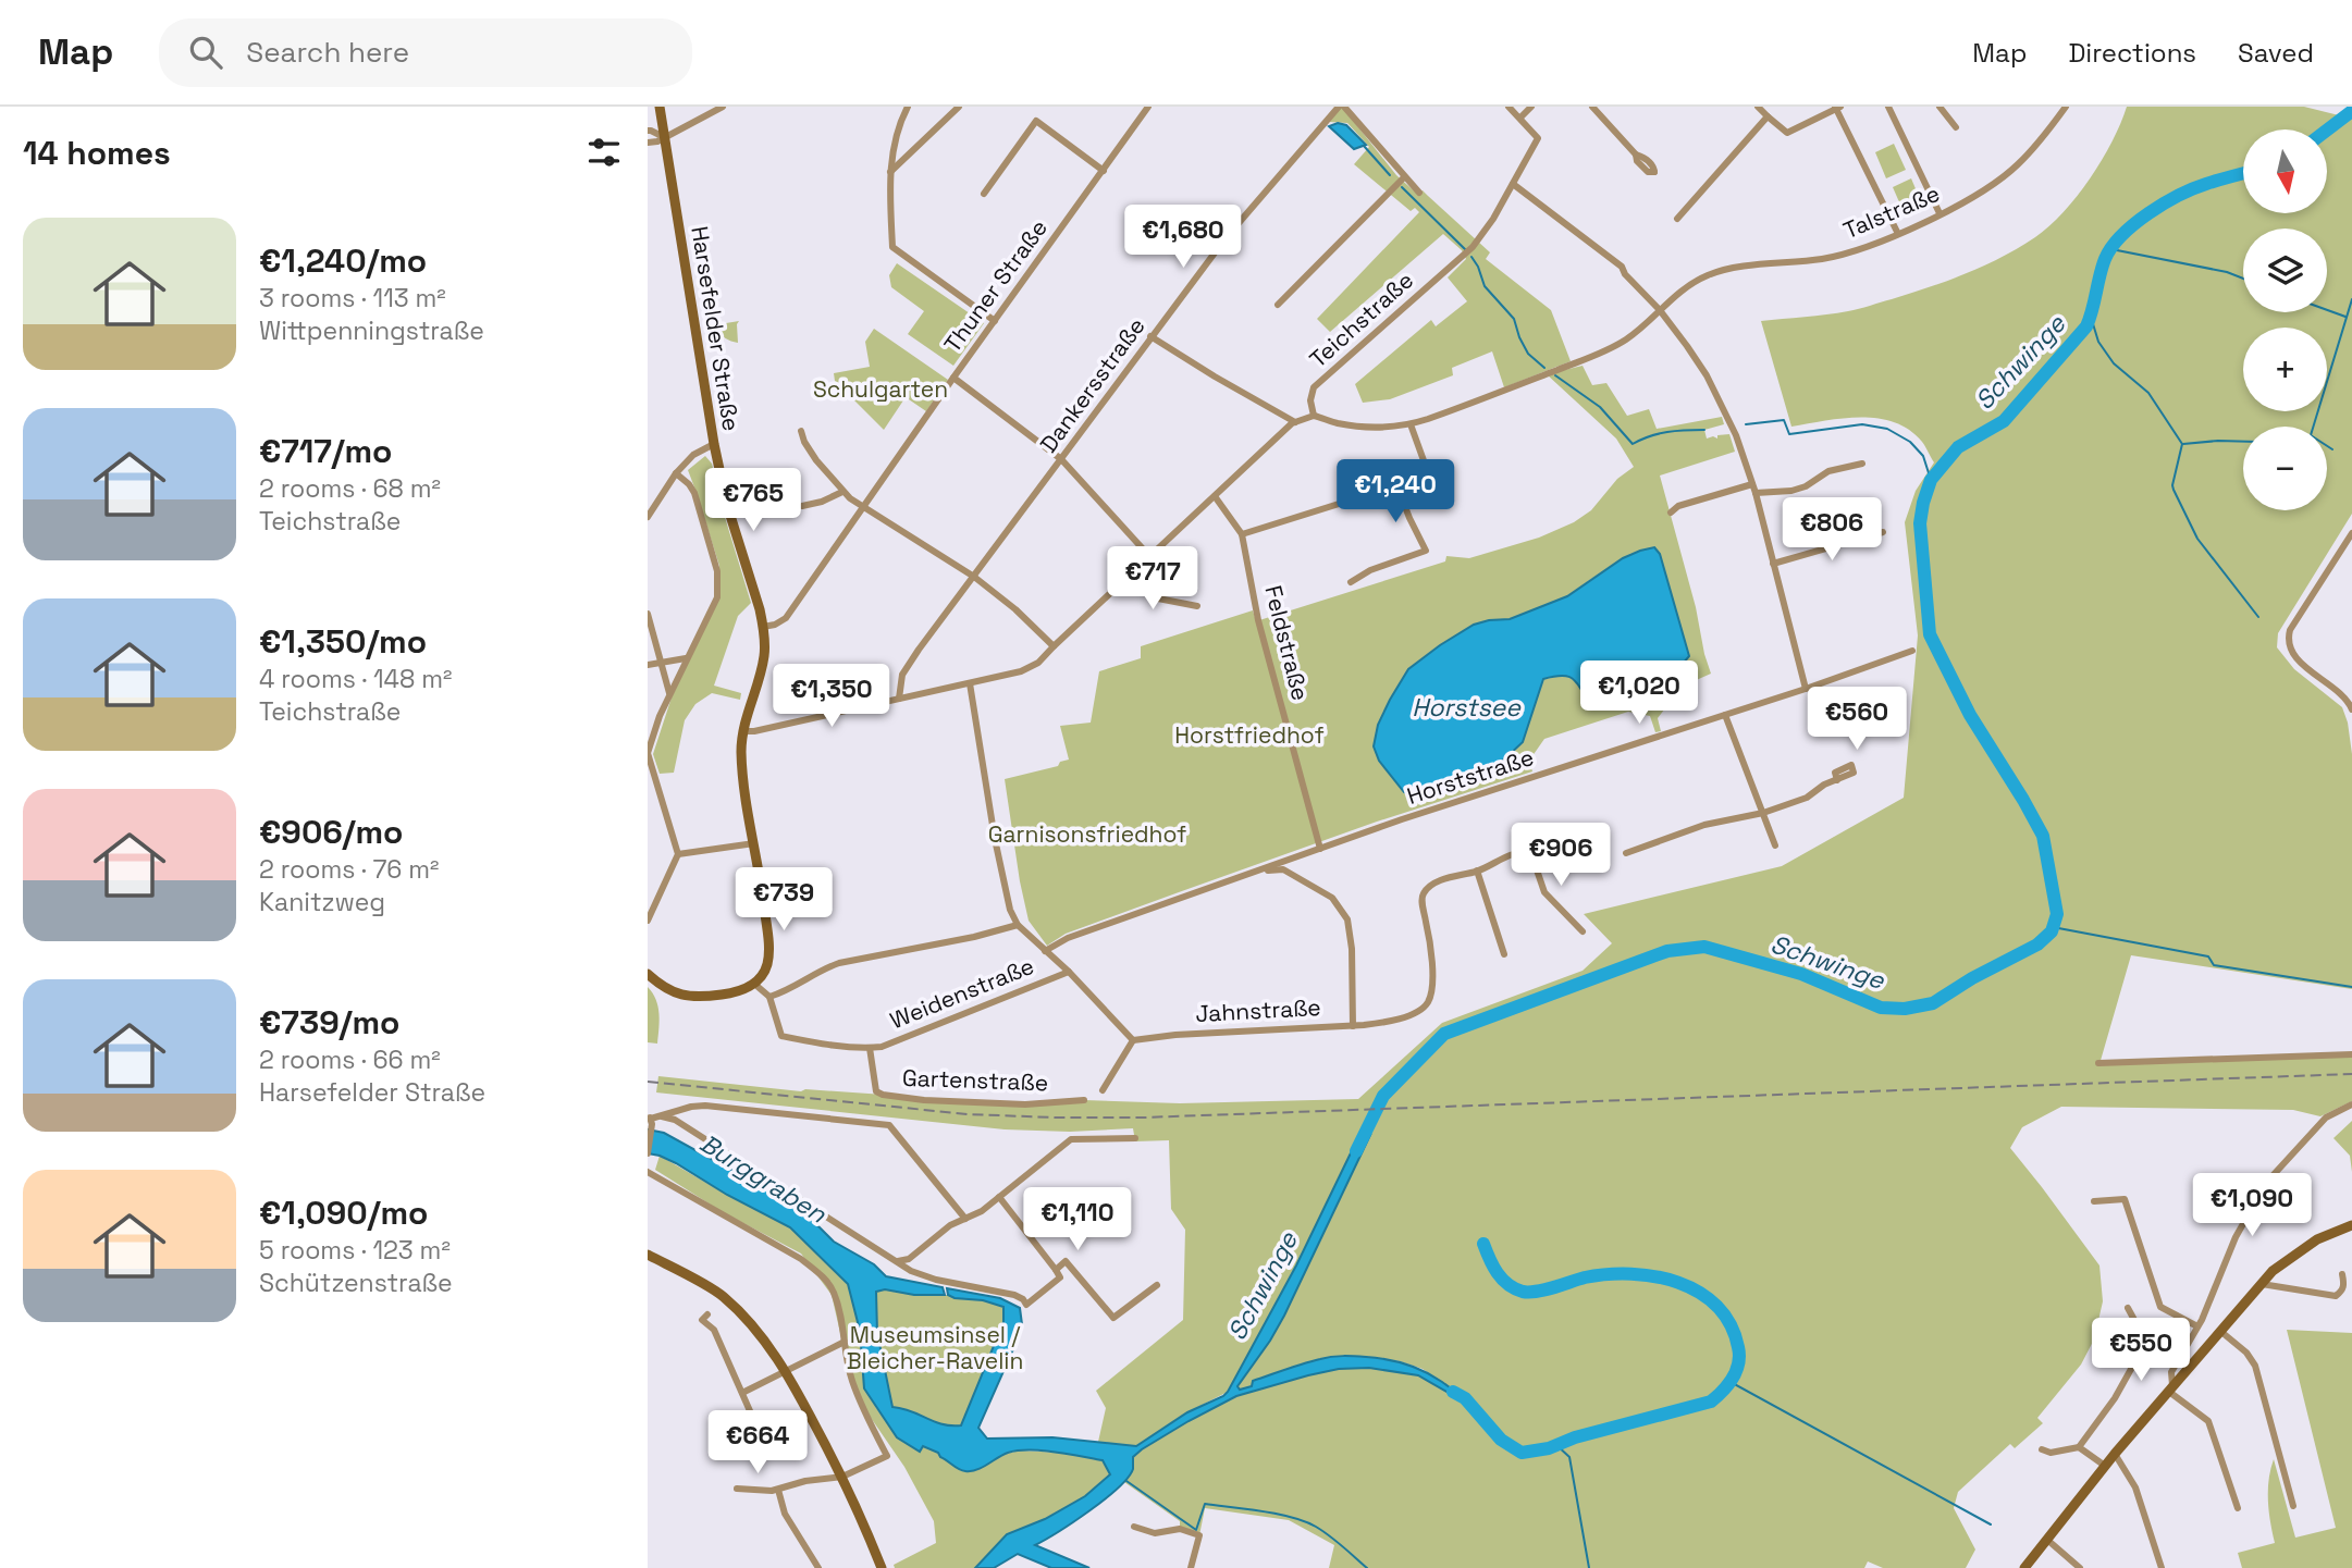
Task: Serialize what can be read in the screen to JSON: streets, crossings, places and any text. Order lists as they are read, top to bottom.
{
  "streets": {
    "main road": ["Harsefelder Straße"],
    "street": [
      "Talstraße",
      "Thuner Straße",
      "Teichstraße",
      "Dankersstraße",
      "Feldstraße",
      "Horststraße",
      "Weidenstraße",
      "Jahnstraße",
      "Gartenstraße"
    ]
  },
  "crossings": [
    ["Talstraße", "Teichstraße"],
    ["Thuner Straße", "Harsefelder Straße"],
    ["Feldstraße", "Horststraße"],
    ["Weidenstraße", "Gartenstraße"]
  ],
  "water": ["Schwinge", "Horstsee", "Burggraben"],
  "parks": [
    "Schulgarten",
    "Horstfriedhof",
    "Garnisonsfriedhof",
    "Museumsinsel / Bleicher-Ravelin"
  ],
  "north": "bottom",
  "page": {
    "header": "Map",
    "search": "Search here",
    "nav": ["Map", "Directions", "Saved"],
    "heading": "14 homes",
    "map_buttons": ["+", "−"],
    "list": [
      {
        "name": "€1,240/mo",
        "note": "3 rooms · 113 m² · Wittpenningstraße"
      },
      {
        "name": "€717/mo",
        "note": "2 rooms · 68 m² · Teichstraße"
      },
      {
        "name": "€1,350/mo",
        "note": "4 rooms · 148 m² · Teichstraße"
      },
      {
        "name": "€906/mo",
        "note": "2 rooms · 76 m² · Kanitzweg"
      },
      {
        "name": "€739/mo",
        "note": "2 rooms · 66 m² · Harsefelder Straße"
      },
      {
        "name": "€1,090/mo",
        "note": "5 rooms · 123 m² · Schützenstraße"
      }
    ],
    "price": [
      "€1,680",
      "€1,240",
      "€765",
      "€806",
      "€717",
      "€1,020",
      "€1,350",
      "€560",
      "€906",
      "€739",
      "€1,090",
      "€1,110",
      "€550",
      "€664"
    ]
  }
}
